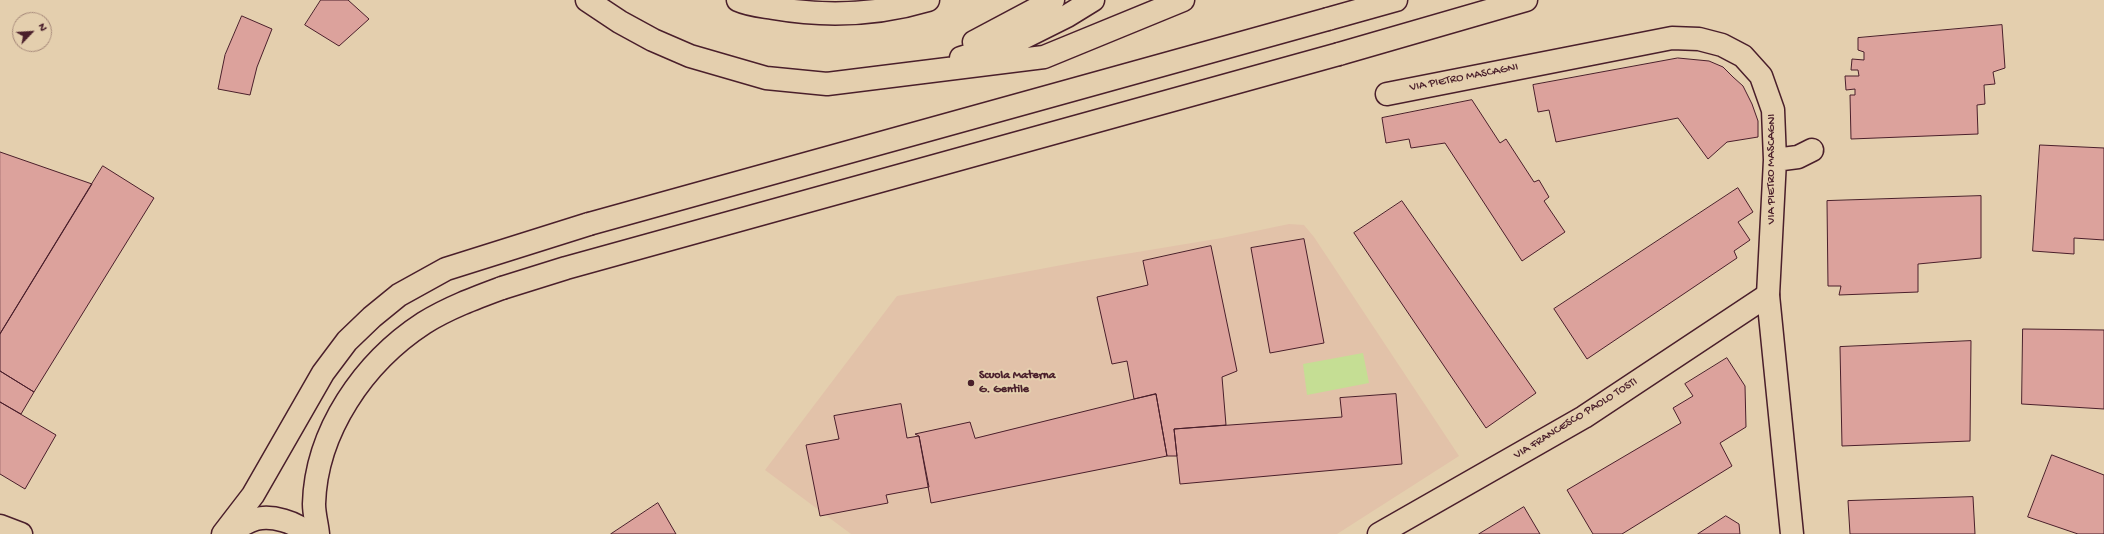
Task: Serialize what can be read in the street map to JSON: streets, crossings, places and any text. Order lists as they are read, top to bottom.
{
  "streets": {
    "main road": ["VIA PIETRO MASCAGNI", "VIA FRANCESCO PAOLO TOSTI"]
  },
  "crossings": [
    ["VIA PIETRO MASCAGNI", "VIA FRANCESCO PAOLO TOSTI"]
  ],
  "places": ["Scuola Materna G. Gentile"],
  "north": "top right"
}
